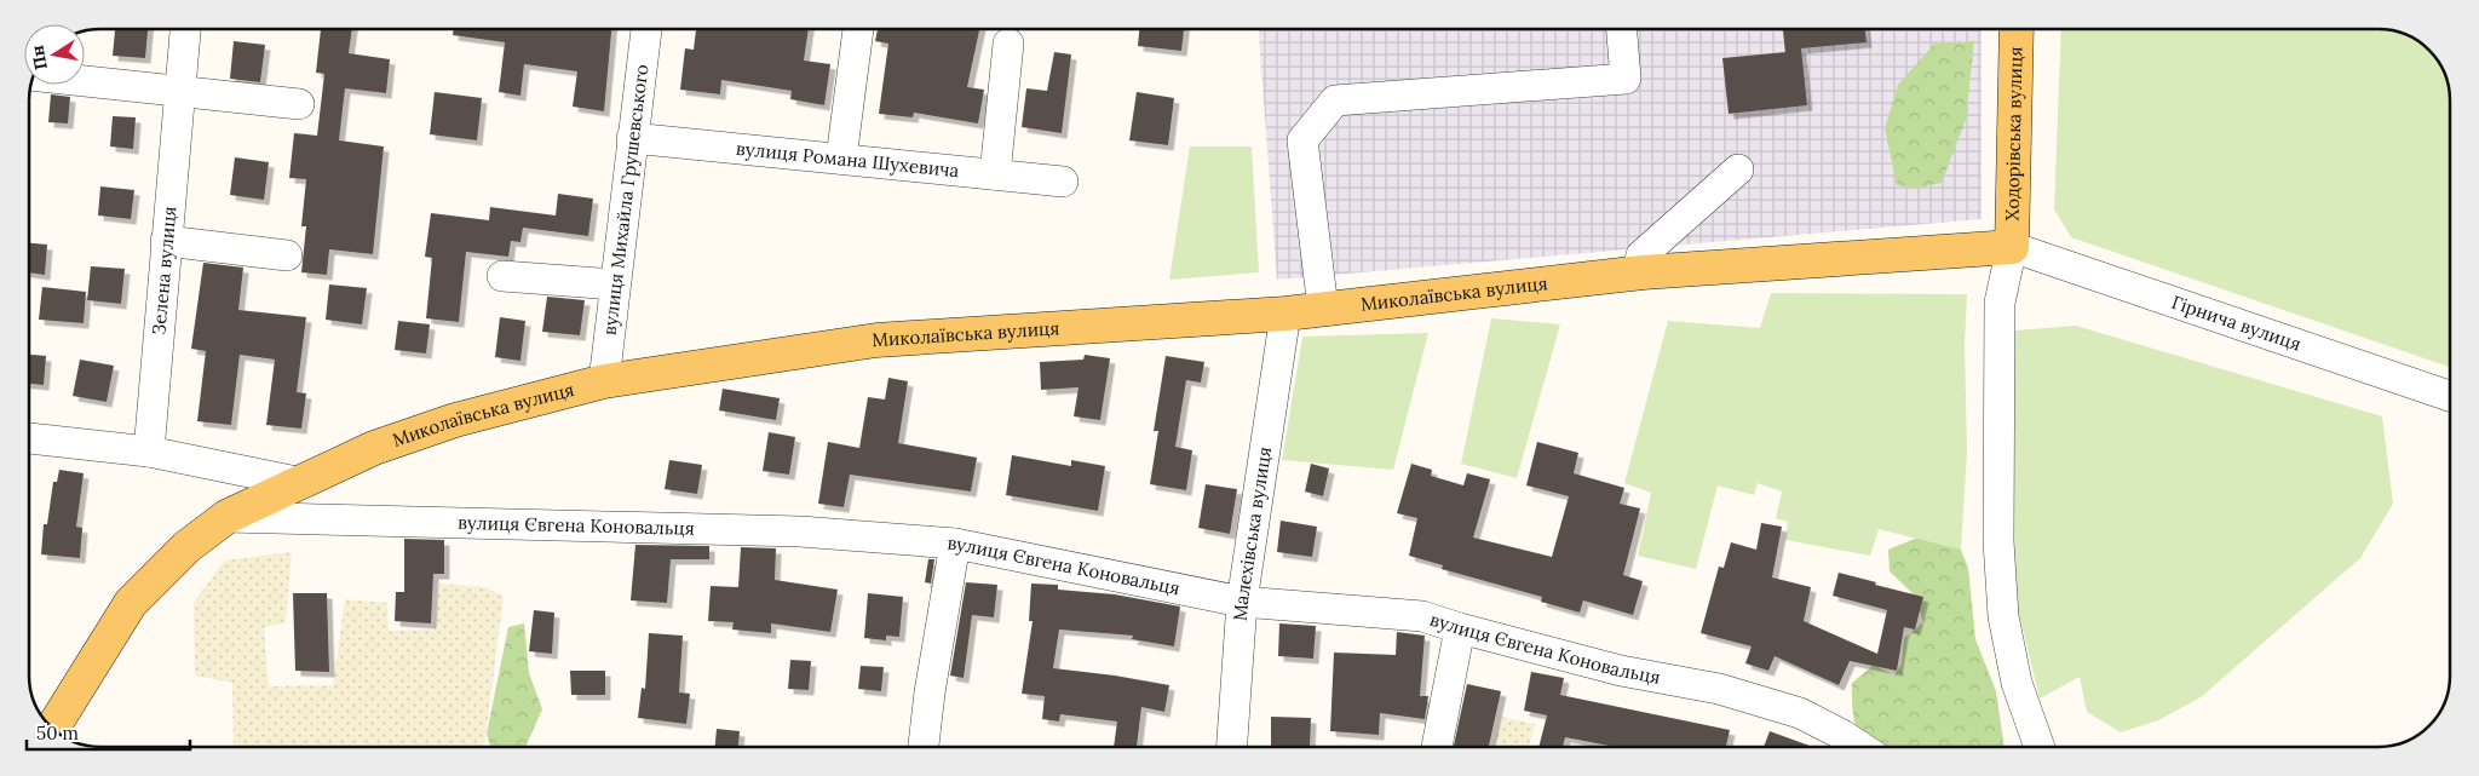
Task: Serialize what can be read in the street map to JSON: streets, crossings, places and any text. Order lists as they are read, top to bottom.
{
  "streets": {
    "main road": ["Ходорівська вулиця", "Миколаївська вулиця"],
    "street": [
      "вулиця Романа Шухевича",
      "вулиця Михайла Грушевського",
      "Зелена вулиця",
      "Гірнича вулиця",
      "вулиця Євгена Коновальця",
      "Малехівська вулиця"
    ]
  },
  "crossings": [
    ["Ходорівська вулиця", "Миколаївська вулиця"],
    ["Ходорівська вулиця", "Гірнича вулиця"],
    ["вулиця Романа Шухевича", "вулиця Михайла Грушевського"],
    ["вулиця Михайла Грушевського", "Миколаївська вулиця"],
    ["Миколаївська вулиця", "Гірнича вулиця"],
    ["Миколаївська вулиця", "вулиця Євгена Коновальця"],
    ["Миколаївська вулиця", "Малехівська вулиця"],
    ["вулиця Євгена Коновальця", "Малехівська вулиця"]
  ],
  "scale_bar": "50 m",
  "north": "left"
}
